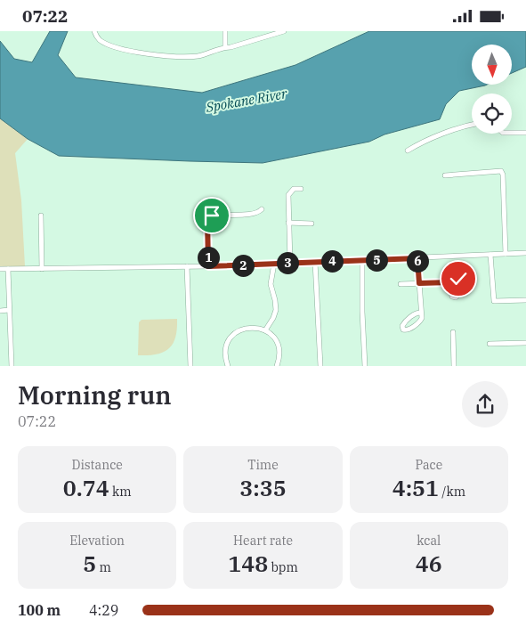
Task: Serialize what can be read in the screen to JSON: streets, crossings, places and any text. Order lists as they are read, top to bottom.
{
  "water": ["Spokane River"],
  "north": "bottom",
  "page": {
    "status": "07:22",
    "pins": [
      "1",
      "5",
      "4",
      "6",
      "3",
      "2"
    ],
    "heading": ["Morning run", "07:22"],
    "stats": [
      ["Distance", "0.74 km"],
      ["Time", "3:35"],
      ["Pace", "4:51 /km"],
      ["Elevation", "5 m"],
      ["Heart rate", "148 bpm"],
      ["kcal", "46"]
    ],
    "list": [
      {
        "name": "100 m",
        "note": "4:29"
      }
    ]
  }
}
